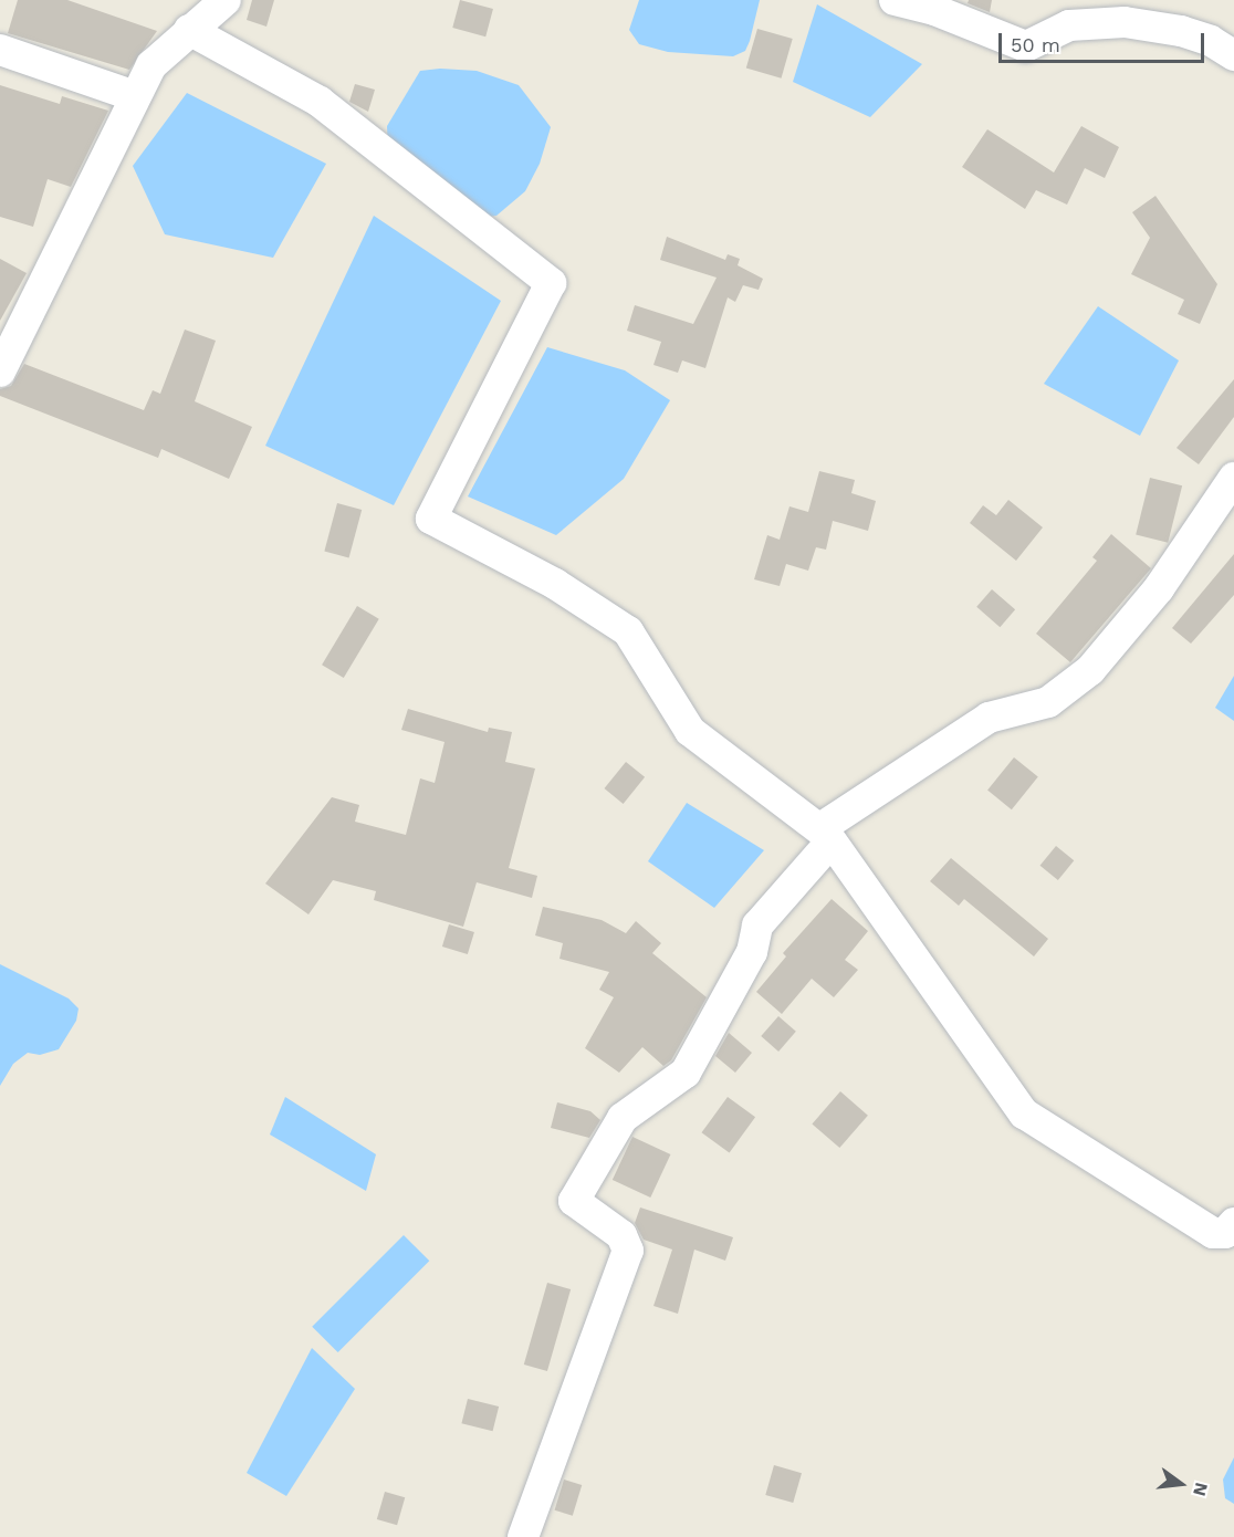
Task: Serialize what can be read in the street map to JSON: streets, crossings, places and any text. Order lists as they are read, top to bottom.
{
  "scale_bar": "50 m",
  "north": "right"
}
